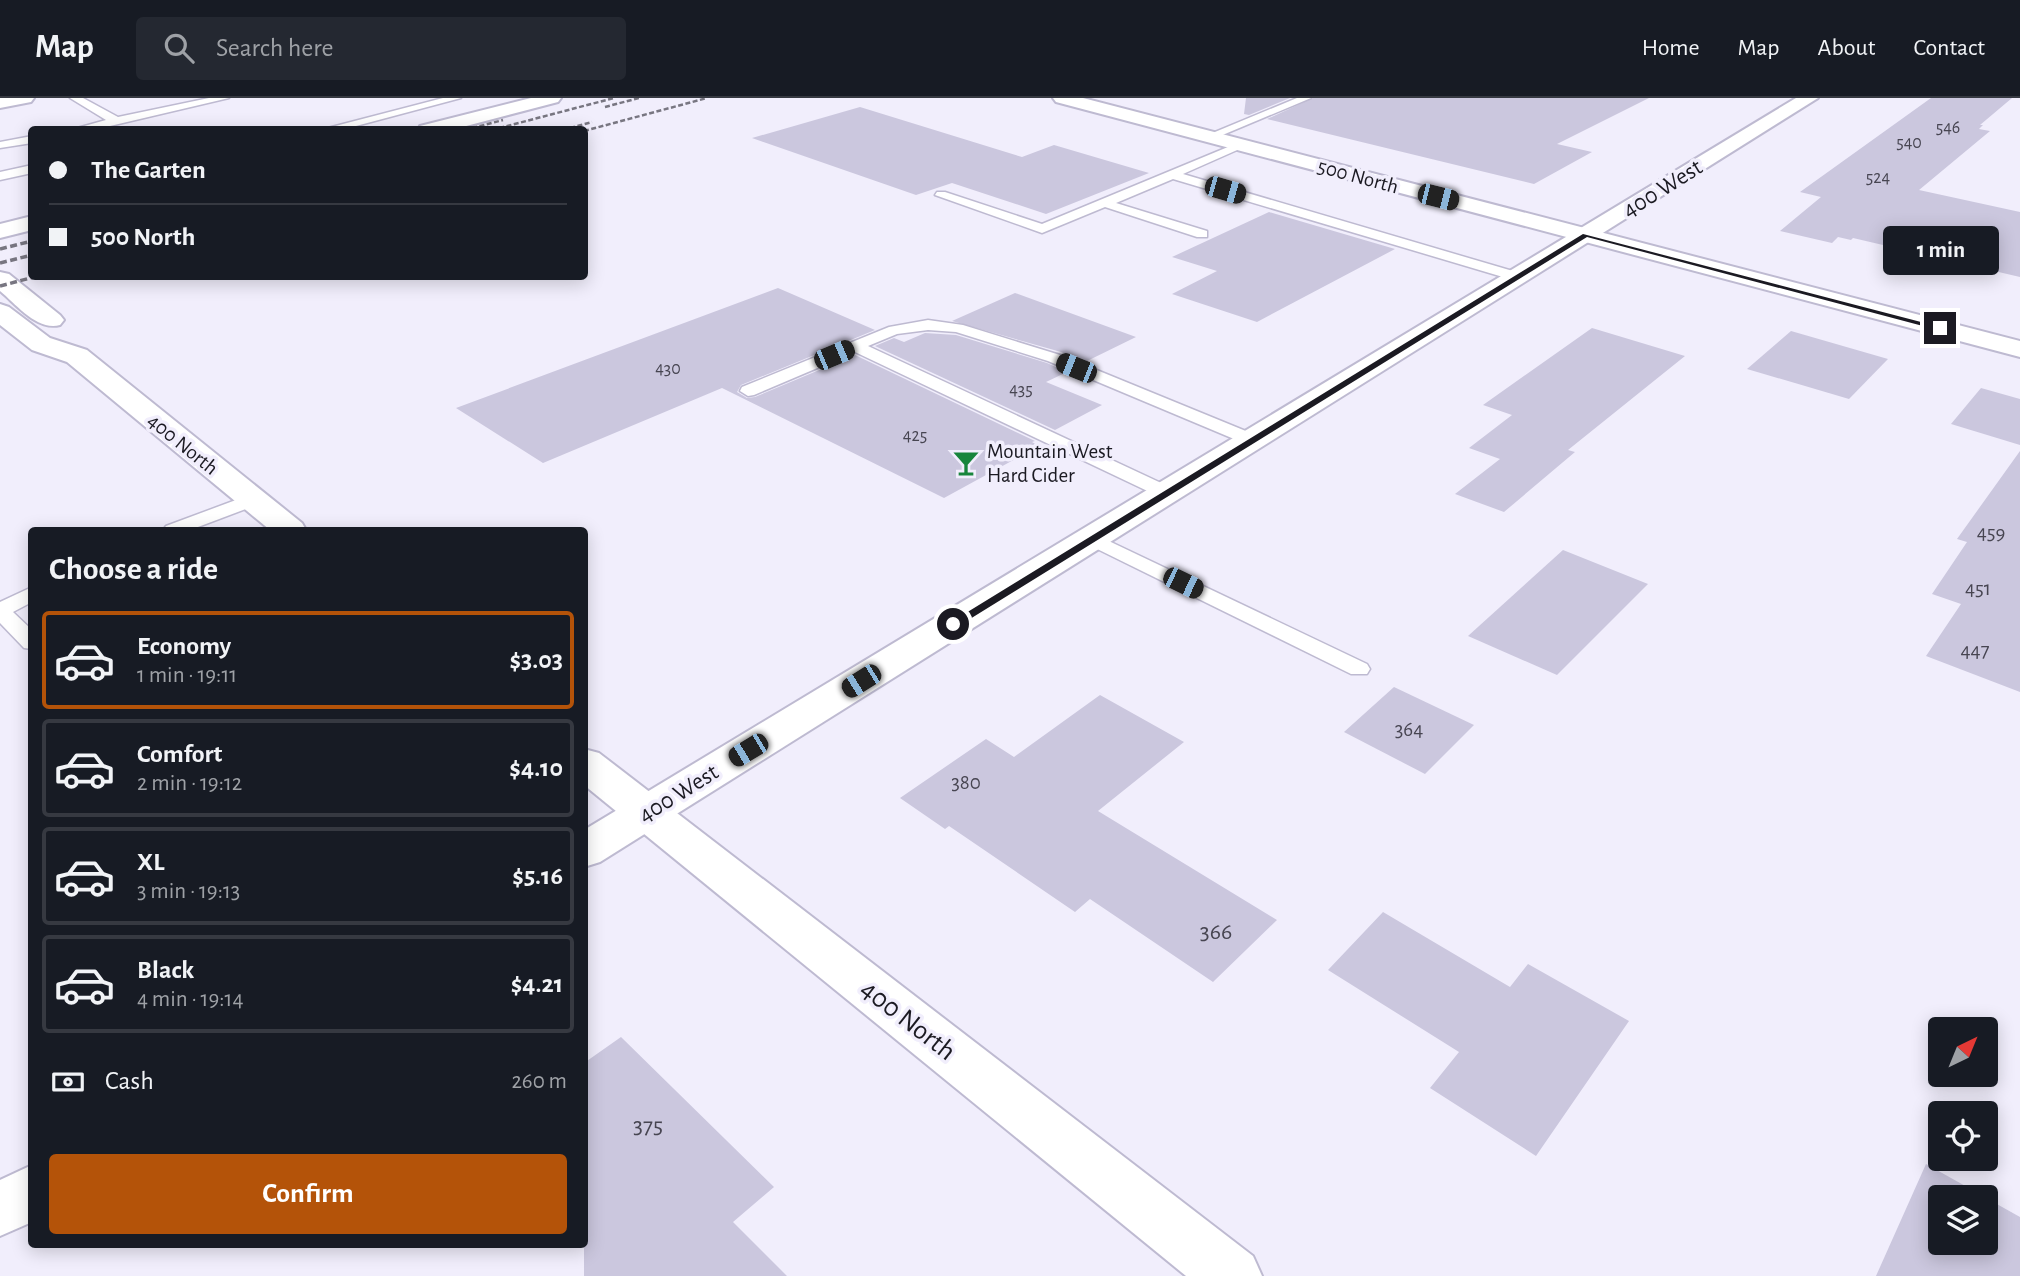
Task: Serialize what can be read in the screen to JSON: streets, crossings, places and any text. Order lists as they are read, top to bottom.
{
  "streets": {
    "street": ["500 North", "400 West", "400 North"]
  },
  "crossings": [
    ["500 North", "400 West"],
    ["400 West", "400 North"]
  ],
  "places": {
    "bar": ["Mountain West Hard Cider"]
  },
  "house_numbers": [
    "546",
    "540",
    "524",
    "430",
    "435",
    "425",
    "459",
    "451",
    "447",
    "364",
    "380",
    "366",
    "375"
  ],
  "north": "top right",
  "page": {
    "header": "Map",
    "search": "Search here",
    "nav": [
      "Home",
      "Map",
      "About",
      "Contact"
    ],
    "banner": ["The Garten", "500 North"],
    "bubble": "1 min",
    "heading": "Choose a ride",
    "list": [
      {
        "name": "Economy",
        "note": "1 min · 19:11",
        "value": "$3.03"
      },
      {
        "name": "Comfort",
        "note": "2 min · 19:12",
        "value": "$4.10"
      },
      {
        "name": "XL",
        "note": "3 min · 19:13",
        "value": "$5.16"
      },
      {
        "name": "Black",
        "note": "4 min · 19:14",
        "value": "$4.21"
      }
    ],
    "pay": ["Cash", "260 m"],
    "buttons": "Confirm"
  }
}
